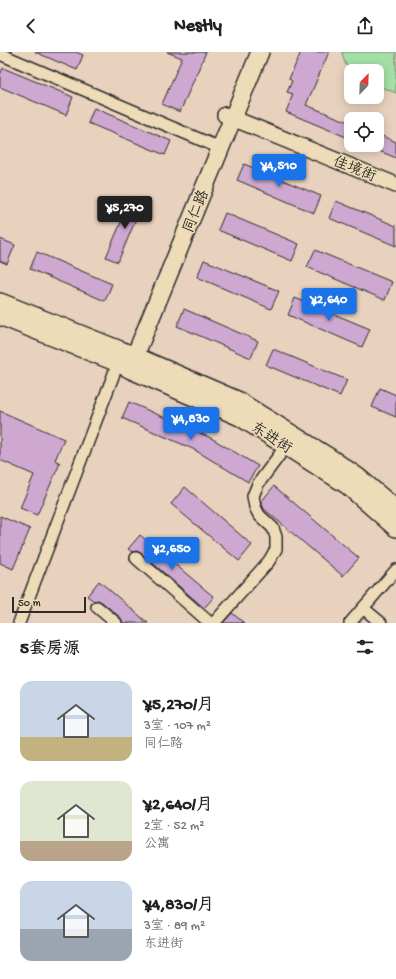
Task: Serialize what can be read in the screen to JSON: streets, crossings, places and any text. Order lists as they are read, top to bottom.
{
  "streets": {
    "main road": ["同仁路", "东进街"],
    "street": ["佳境街"]
  },
  "crossings": [
    ["佳境街", "同仁路"],
    ["同仁路", "东进街"]
  ],
  "scale_bar": "50 m",
  "north": "top right",
  "page": {
    "header": "Nestly",
    "price": [
      "¥4,510",
      "¥5,270",
      "¥2,640",
      "¥4,830",
      "¥2,650"
    ],
    "scale": "50 m",
    "heading": "5套房源",
    "list": [
      {
        "name": "¥5,270/月",
        "note": "3室 · 107 m² · 同仁路"
      },
      {
        "name": "¥2,640/月",
        "note": "2室 · 52 m² · 公寓"
      },
      {
        "name": "¥4,830/月",
        "note": "3室 · 89 m² · 东进街"
      }
    ]
  }
}
